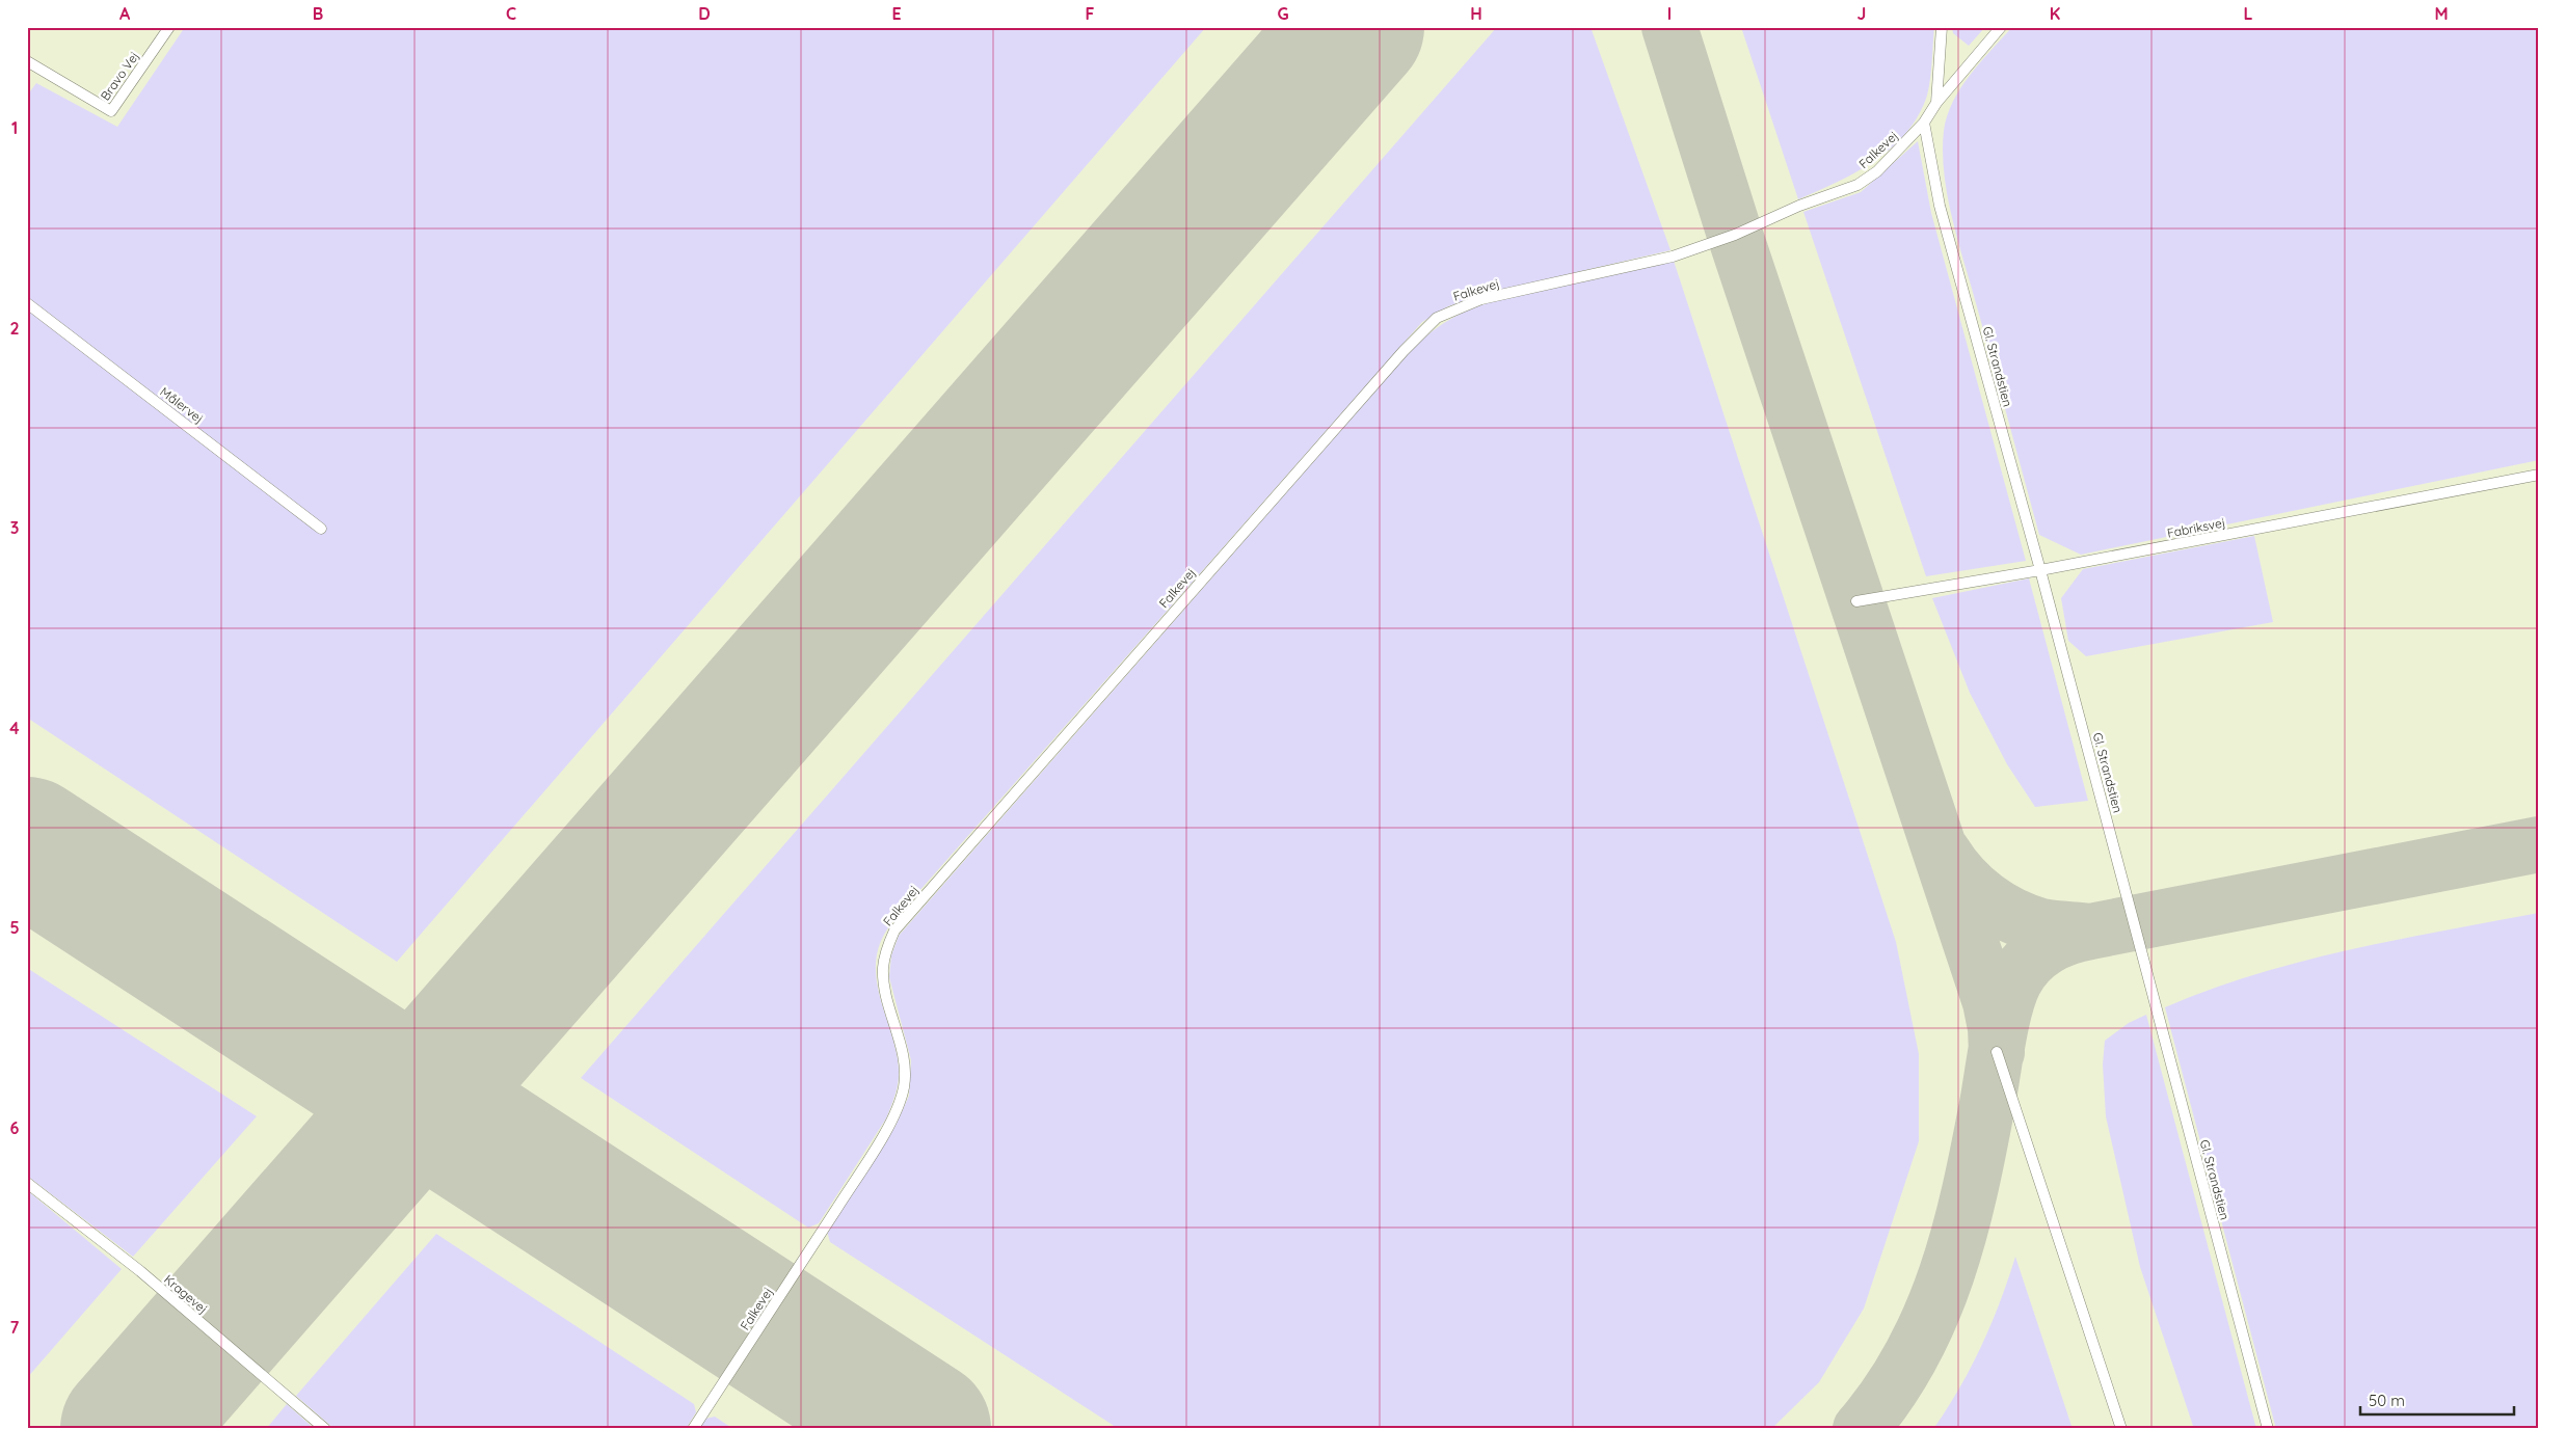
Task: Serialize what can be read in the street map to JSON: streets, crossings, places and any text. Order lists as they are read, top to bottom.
{
  "streets": {
    "lane": [
      "Bravo Vej",
      "Falkevej",
      "Gl. Strandstien",
      "Målervej",
      "Fabriksvej",
      "Kragevej"
    ]
  },
  "crossings": [
    ["Falkevej", "Gl. Strandstien"],
    ["Gl. Strandstien", "Fabriksvej"]
  ],
  "scale_bar": "50 m",
  "grid": {
    "columns": [
      "A",
      "B",
      "C",
      "D",
      "E",
      "F",
      "G",
      "H",
      "I",
      "J",
      "K",
      "L",
      "M"
    ],
    "rows": [
      "1",
      "2",
      "3",
      "4",
      "5",
      "6",
      "7"
    ]
  }
}
